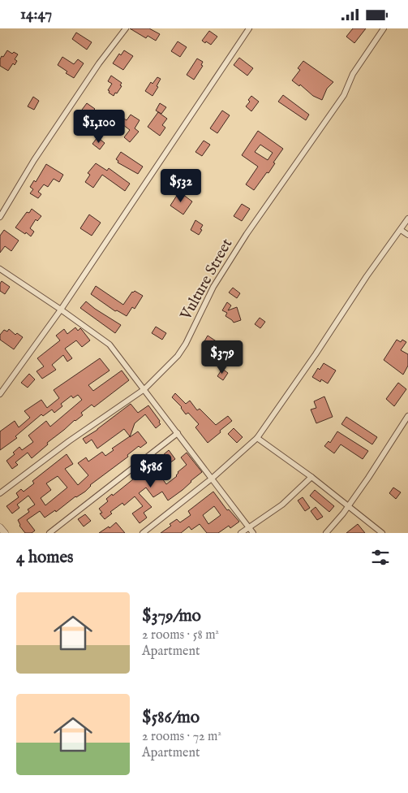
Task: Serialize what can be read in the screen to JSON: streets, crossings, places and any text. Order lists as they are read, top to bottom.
{
  "streets": {
    "street": ["Vulture Street"]
  },
  "page": {
    "status": "14:47",
    "price": [
      "$1,100",
      "$532",
      "$379",
      "$586"
    ],
    "heading": "4 homes",
    "list": [
      {
        "name": "$379/mo",
        "note": "2 rooms · 58 m² · Apartment"
      },
      {
        "name": "$586/mo",
        "note": "2 rooms · 72 m² · Apartment"
      }
    ]
  }
}
